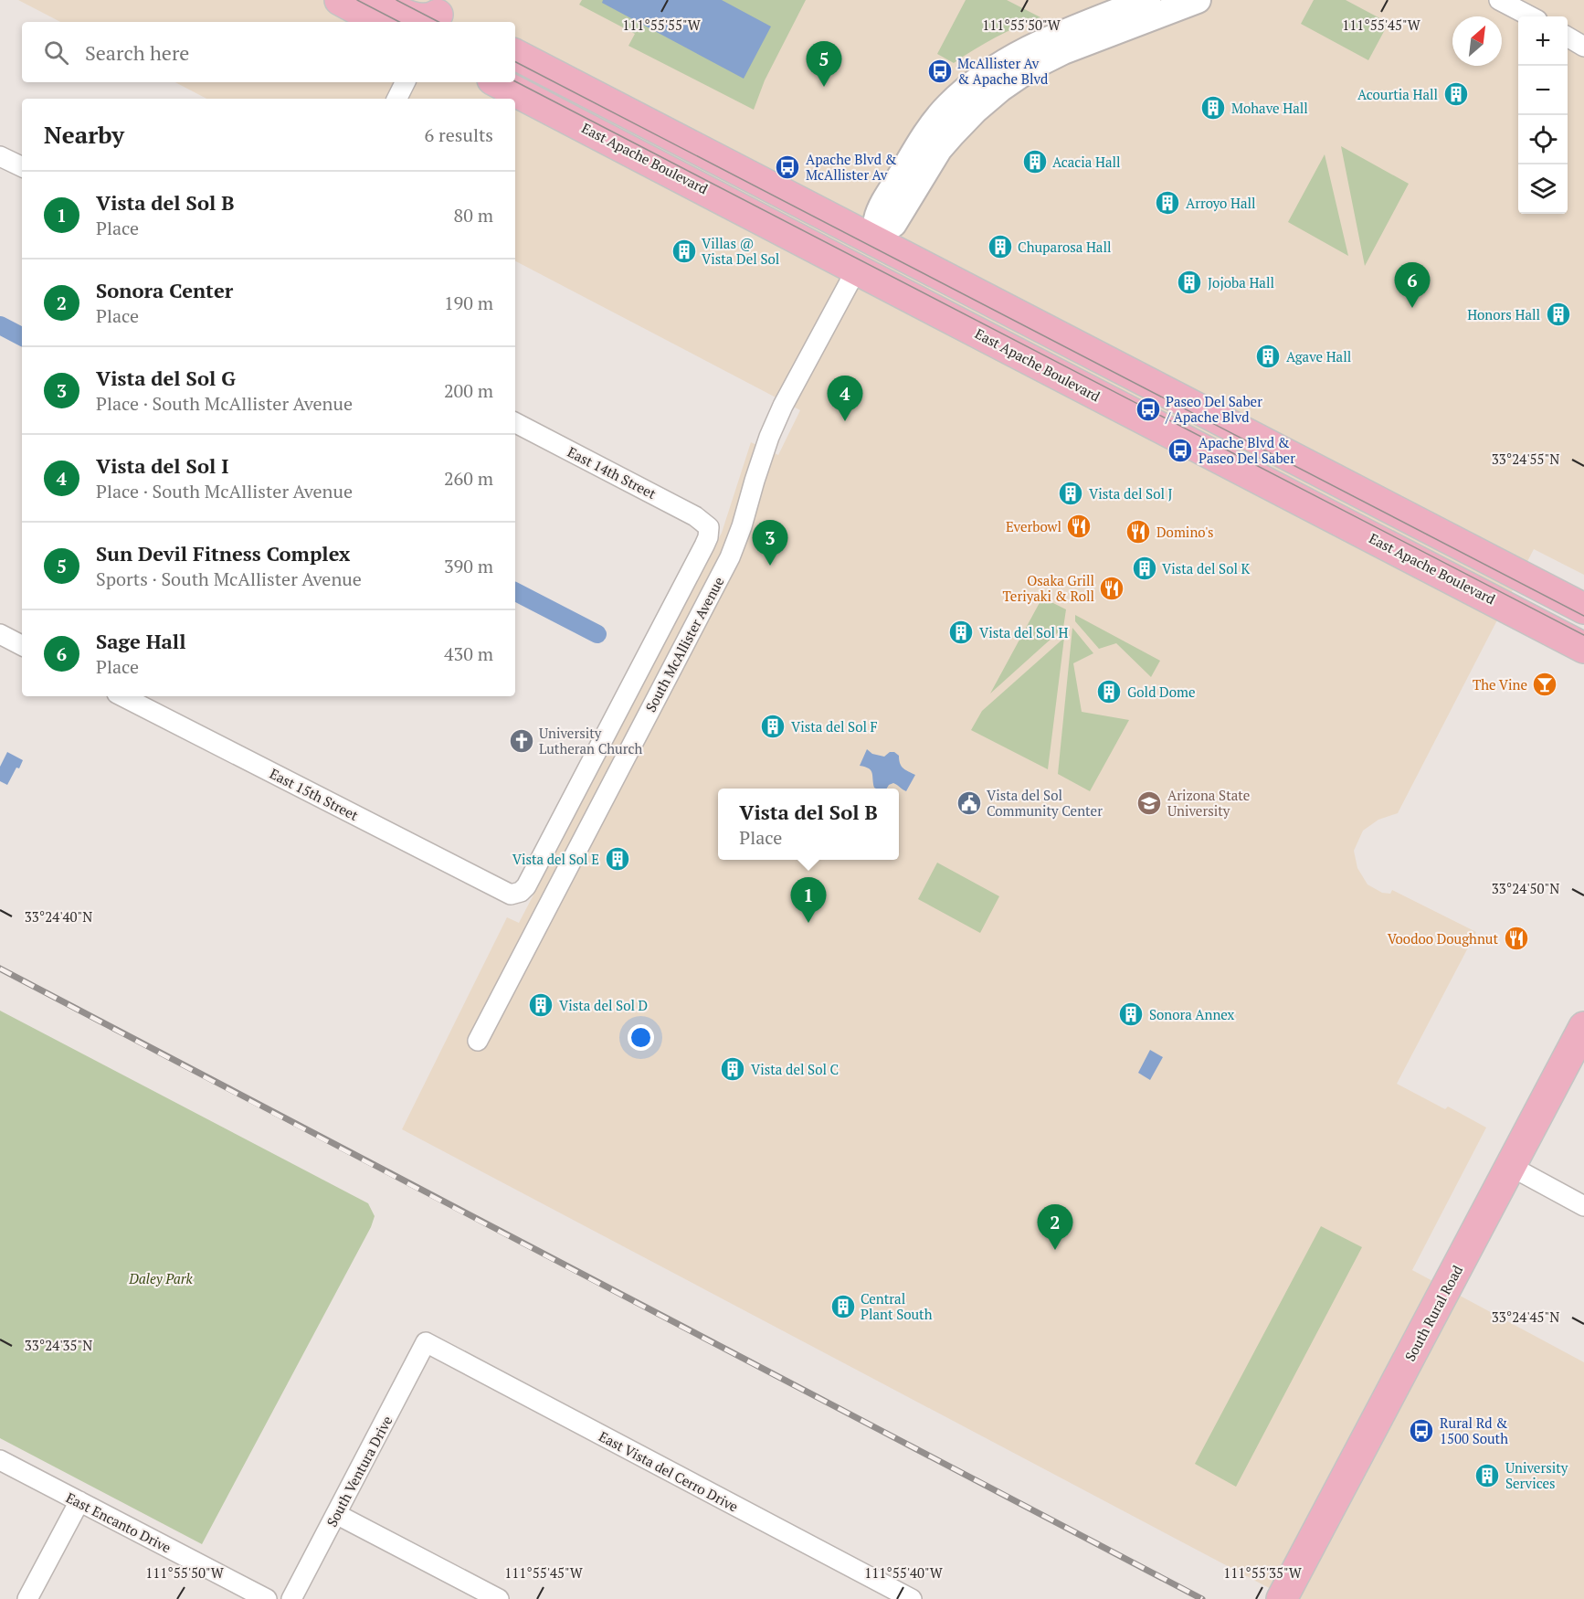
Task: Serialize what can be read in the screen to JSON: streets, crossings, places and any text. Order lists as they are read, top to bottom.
{
  "streets": {
    "main road": ["East Apache Boulevard", "South Rural Road"],
    "street": [
      "East 14th Street",
      "South McAllister Avenue",
      "East 15th Street",
      "South Ventura Drive",
      "East Vista del Cerro Drive",
      "East Encanto Drive"
    ]
  },
  "crossings": [
    ["East Apache Boulevard", "South McAllister Avenue"],
    ["East 14th Street", "South McAllister Avenue"],
    ["South McAllister Avenue", "East 15th Street"],
    ["South Ventura Drive", "East Vista del Cerro Drive"]
  ],
  "parks": ["Daley Park"],
  "places": {
    "bus stop": [
      "McAllister Av & Apache Blvd",
      "Apache Blvd & McAllister Av",
      "Paseo Del Saber / Apache Blvd",
      "Apache Blvd & Paseo Del Saber",
      "Rural Rd & 1500 South"
    ],
    "building": [
      "Acourtia Hall",
      "Mohave Hall",
      "Acacia Hall",
      "Arroyo Hall",
      "Chuparosa Hall",
      "Villas @ Vista Del Sol",
      "Jojoba Hall",
      "Honors Hall",
      "Agave Hall",
      "Vista del Sol J",
      "Vista del Sol K",
      "Vista del Sol H",
      "Gold Dome",
      "Vista del Sol F",
      "Vista del Sol E",
      "Vista del Sol D",
      "Sonora Annex",
      "Vista del Sol C",
      "Central Plant South",
      "University Services"
    ],
    "restaurant": [
      "Everbowl",
      "Domino's",
      "Osaka Grill Teriyaki & Roll",
      "Voodoo Doughnut"
    ],
    "bar": ["The Vine"],
    "church": ["University Lutheran Church"],
    "public building": ["Vista del Sol Community Center"],
    "school or university": ["Arizona State University"]
  },
  "north": "top right",
  "page": {
    "map_buttons": ["+", "−"],
    "search": "Search here",
    "pins": [
      "5",
      "6",
      "4",
      "3",
      "1",
      "2"
    ],
    "heading": ["Nearby", "6 results"],
    "list": [
      {
        "mark": "1",
        "name": "Vista del Sol B",
        "note": "Place",
        "value": "80 m"
      },
      {
        "mark": "2",
        "name": "Sonora Center",
        "note": "Place",
        "value": "190 m"
      },
      {
        "mark": "3",
        "name": "Vista del Sol G",
        "note": "Place · South McAllister Avenue",
        "value": "200 m"
      },
      {
        "mark": "4",
        "name": "Vista del Sol I",
        "note": "Place · South McAllister Avenue",
        "value": "260 m"
      },
      {
        "mark": "5",
        "name": "Sun Devil Fitness Complex",
        "note": "Sports · South McAllister Avenue",
        "value": "390 m"
      },
      {
        "mark": "6",
        "name": "Sage Hall",
        "note": "Place",
        "value": "430 m"
      }
    ],
    "popup": ["Vista del Sol B", "Place"]
  },
  "coordinates": [
    "111°55'55\"W",
    "111°55'50\"W",
    "111°55'45\"W",
    "33°24'55\"N",
    "33°24'50\"N",
    "33°24'40\"N",
    "33°24'45\"N",
    "33°24'35\"N",
    "111°55'40\"W",
    "111°55'35\"W"
  ]
}
